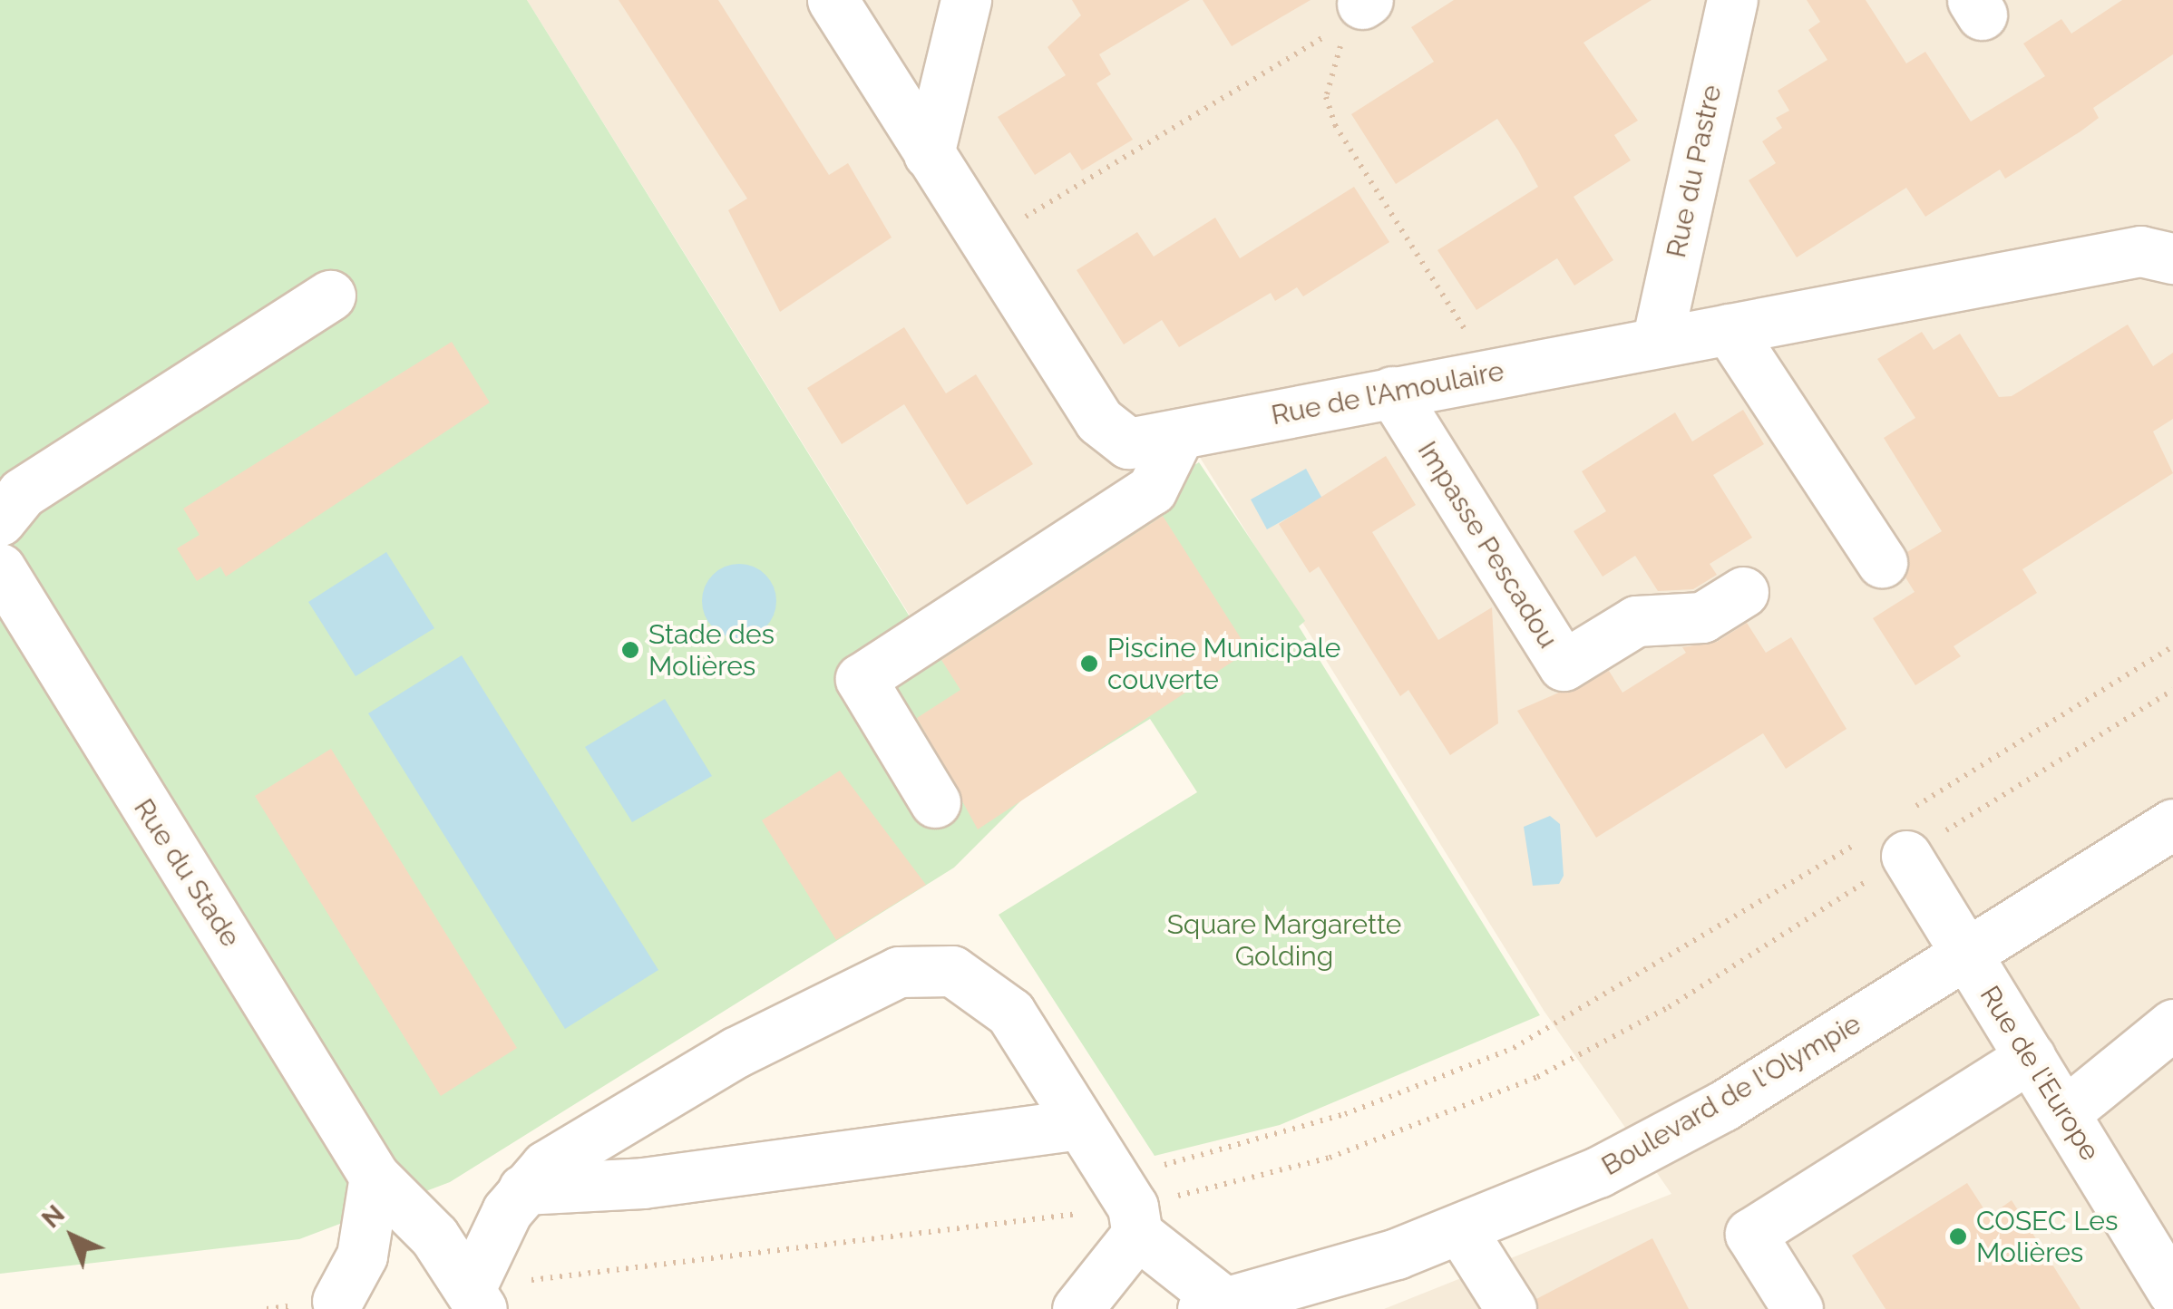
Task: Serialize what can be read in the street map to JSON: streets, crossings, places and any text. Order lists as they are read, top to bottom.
{
  "streets": {
    "street": [
      "Rue du Pastre",
      "Rue de l'Amoulaire",
      "Impasse Pescadou",
      "Rue du Stade",
      "Rue de l'Europe",
      "Boulevard de l'Olympie"
    ]
  },
  "crossings": [
    ["Rue du Pastre", "Rue de l'Amoulaire"],
    ["Rue de l'Amoulaire", "Impasse Pescadou"],
    ["Rue de l'Europe", "Boulevard de l'Olympie"]
  ],
  "parks": ["Square Margarette Golding"],
  "places": ["Stade des Molières", "Piscine Municipale couverte", "COSEC Les Molières"],
  "north": "top left"
}
